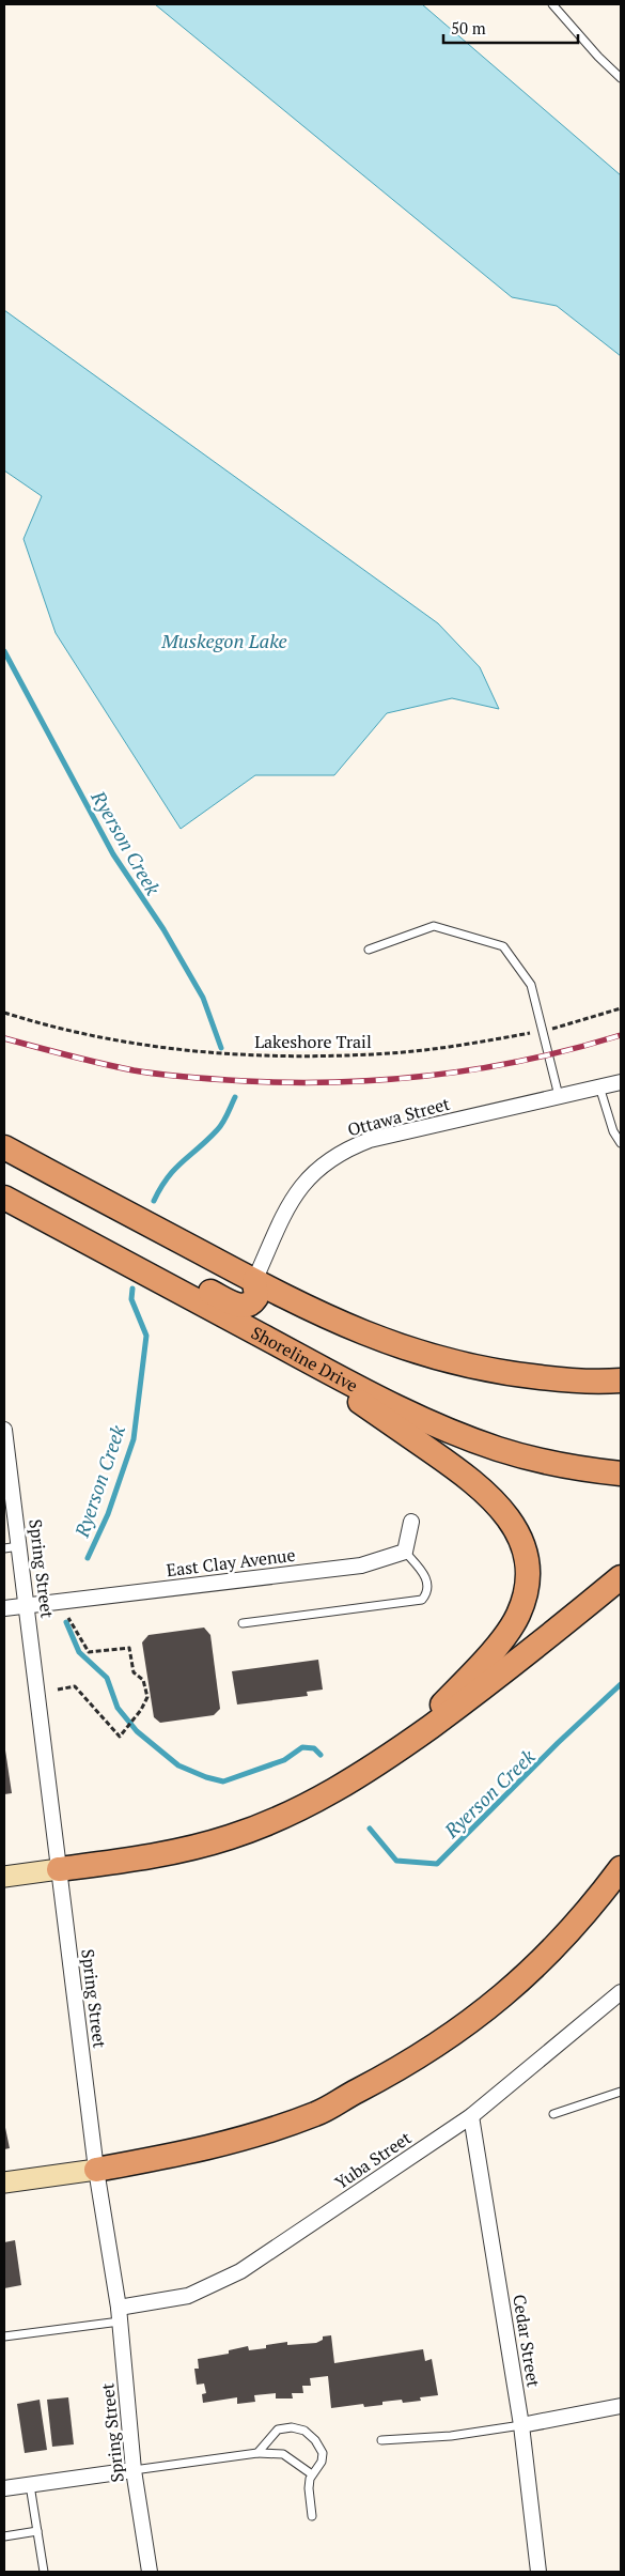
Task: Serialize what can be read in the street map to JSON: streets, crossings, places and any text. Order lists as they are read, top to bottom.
{
  "streets": {
    "highway": ["Shoreline Drive"],
    "street": [
      "Ottawa Street",
      "East Clay Avenue",
      "Spring Street",
      "Yuba Street",
      "Cedar Street"
    ],
    "path": ["Lakeshore Trail"]
  },
  "crossings": [
    ["East Clay Avenue", "Spring Street"],
    ["Spring Street", "Yuba Street"],
    ["Yuba Street", "Cedar Street"]
  ],
  "water": ["Muskegon Lake", "Ryerson Creek"],
  "scale_bar": "50 m"
}
